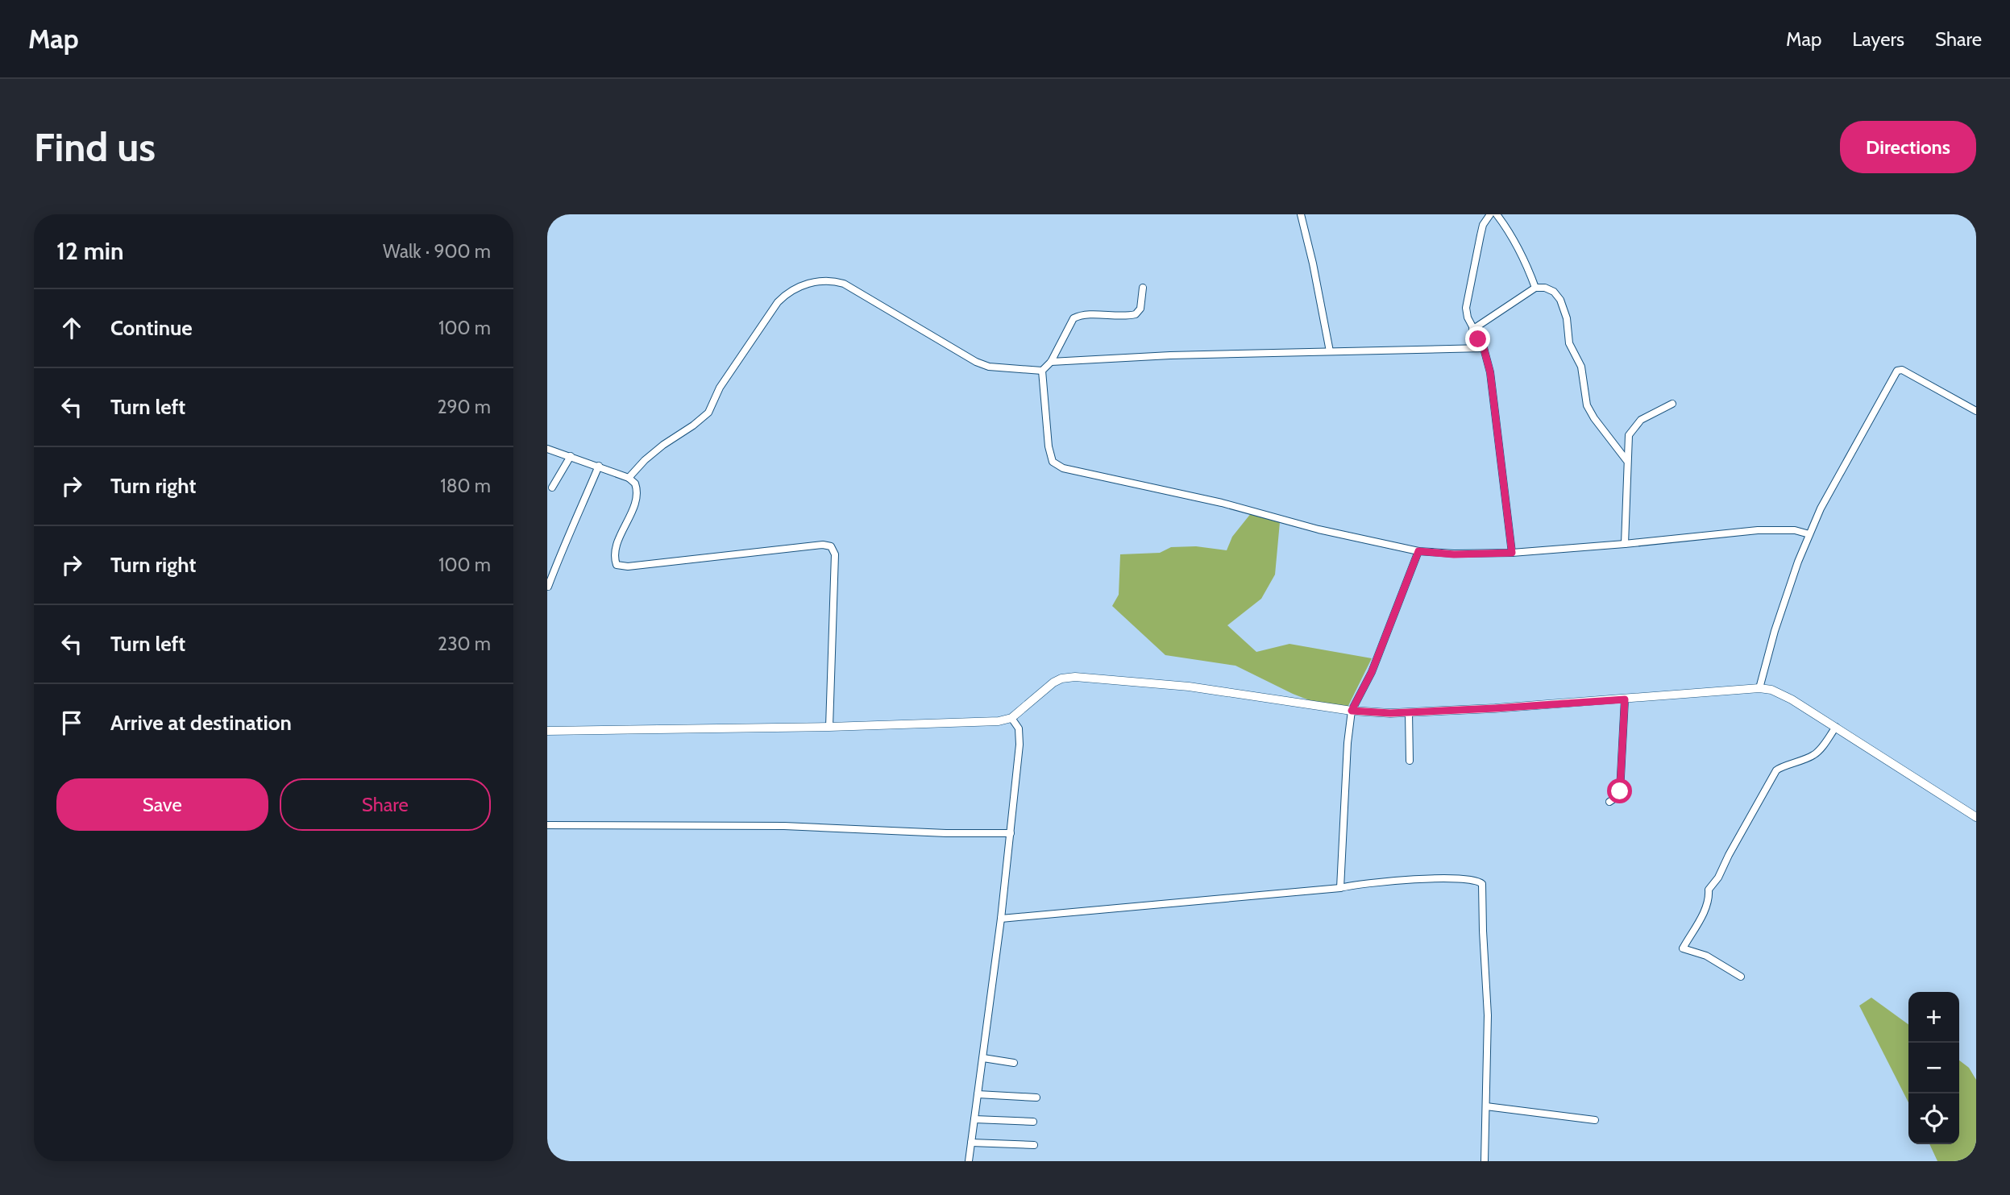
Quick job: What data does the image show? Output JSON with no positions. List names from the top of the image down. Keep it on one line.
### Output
{"page":{"header":"Map","nav":["Map","Layers","Share"],"buttons":["Directions",["Save","Share"]],"title":"Find us","heading":["12 min","Walk · 900 m"],"list":[["Continue","100 m"],["Turn left","290 m"],["Turn right","180 m"],["Turn right","100 m"],["Turn left","230 m"],"Arrive at destination"],"map_buttons":["+","−"]}}
